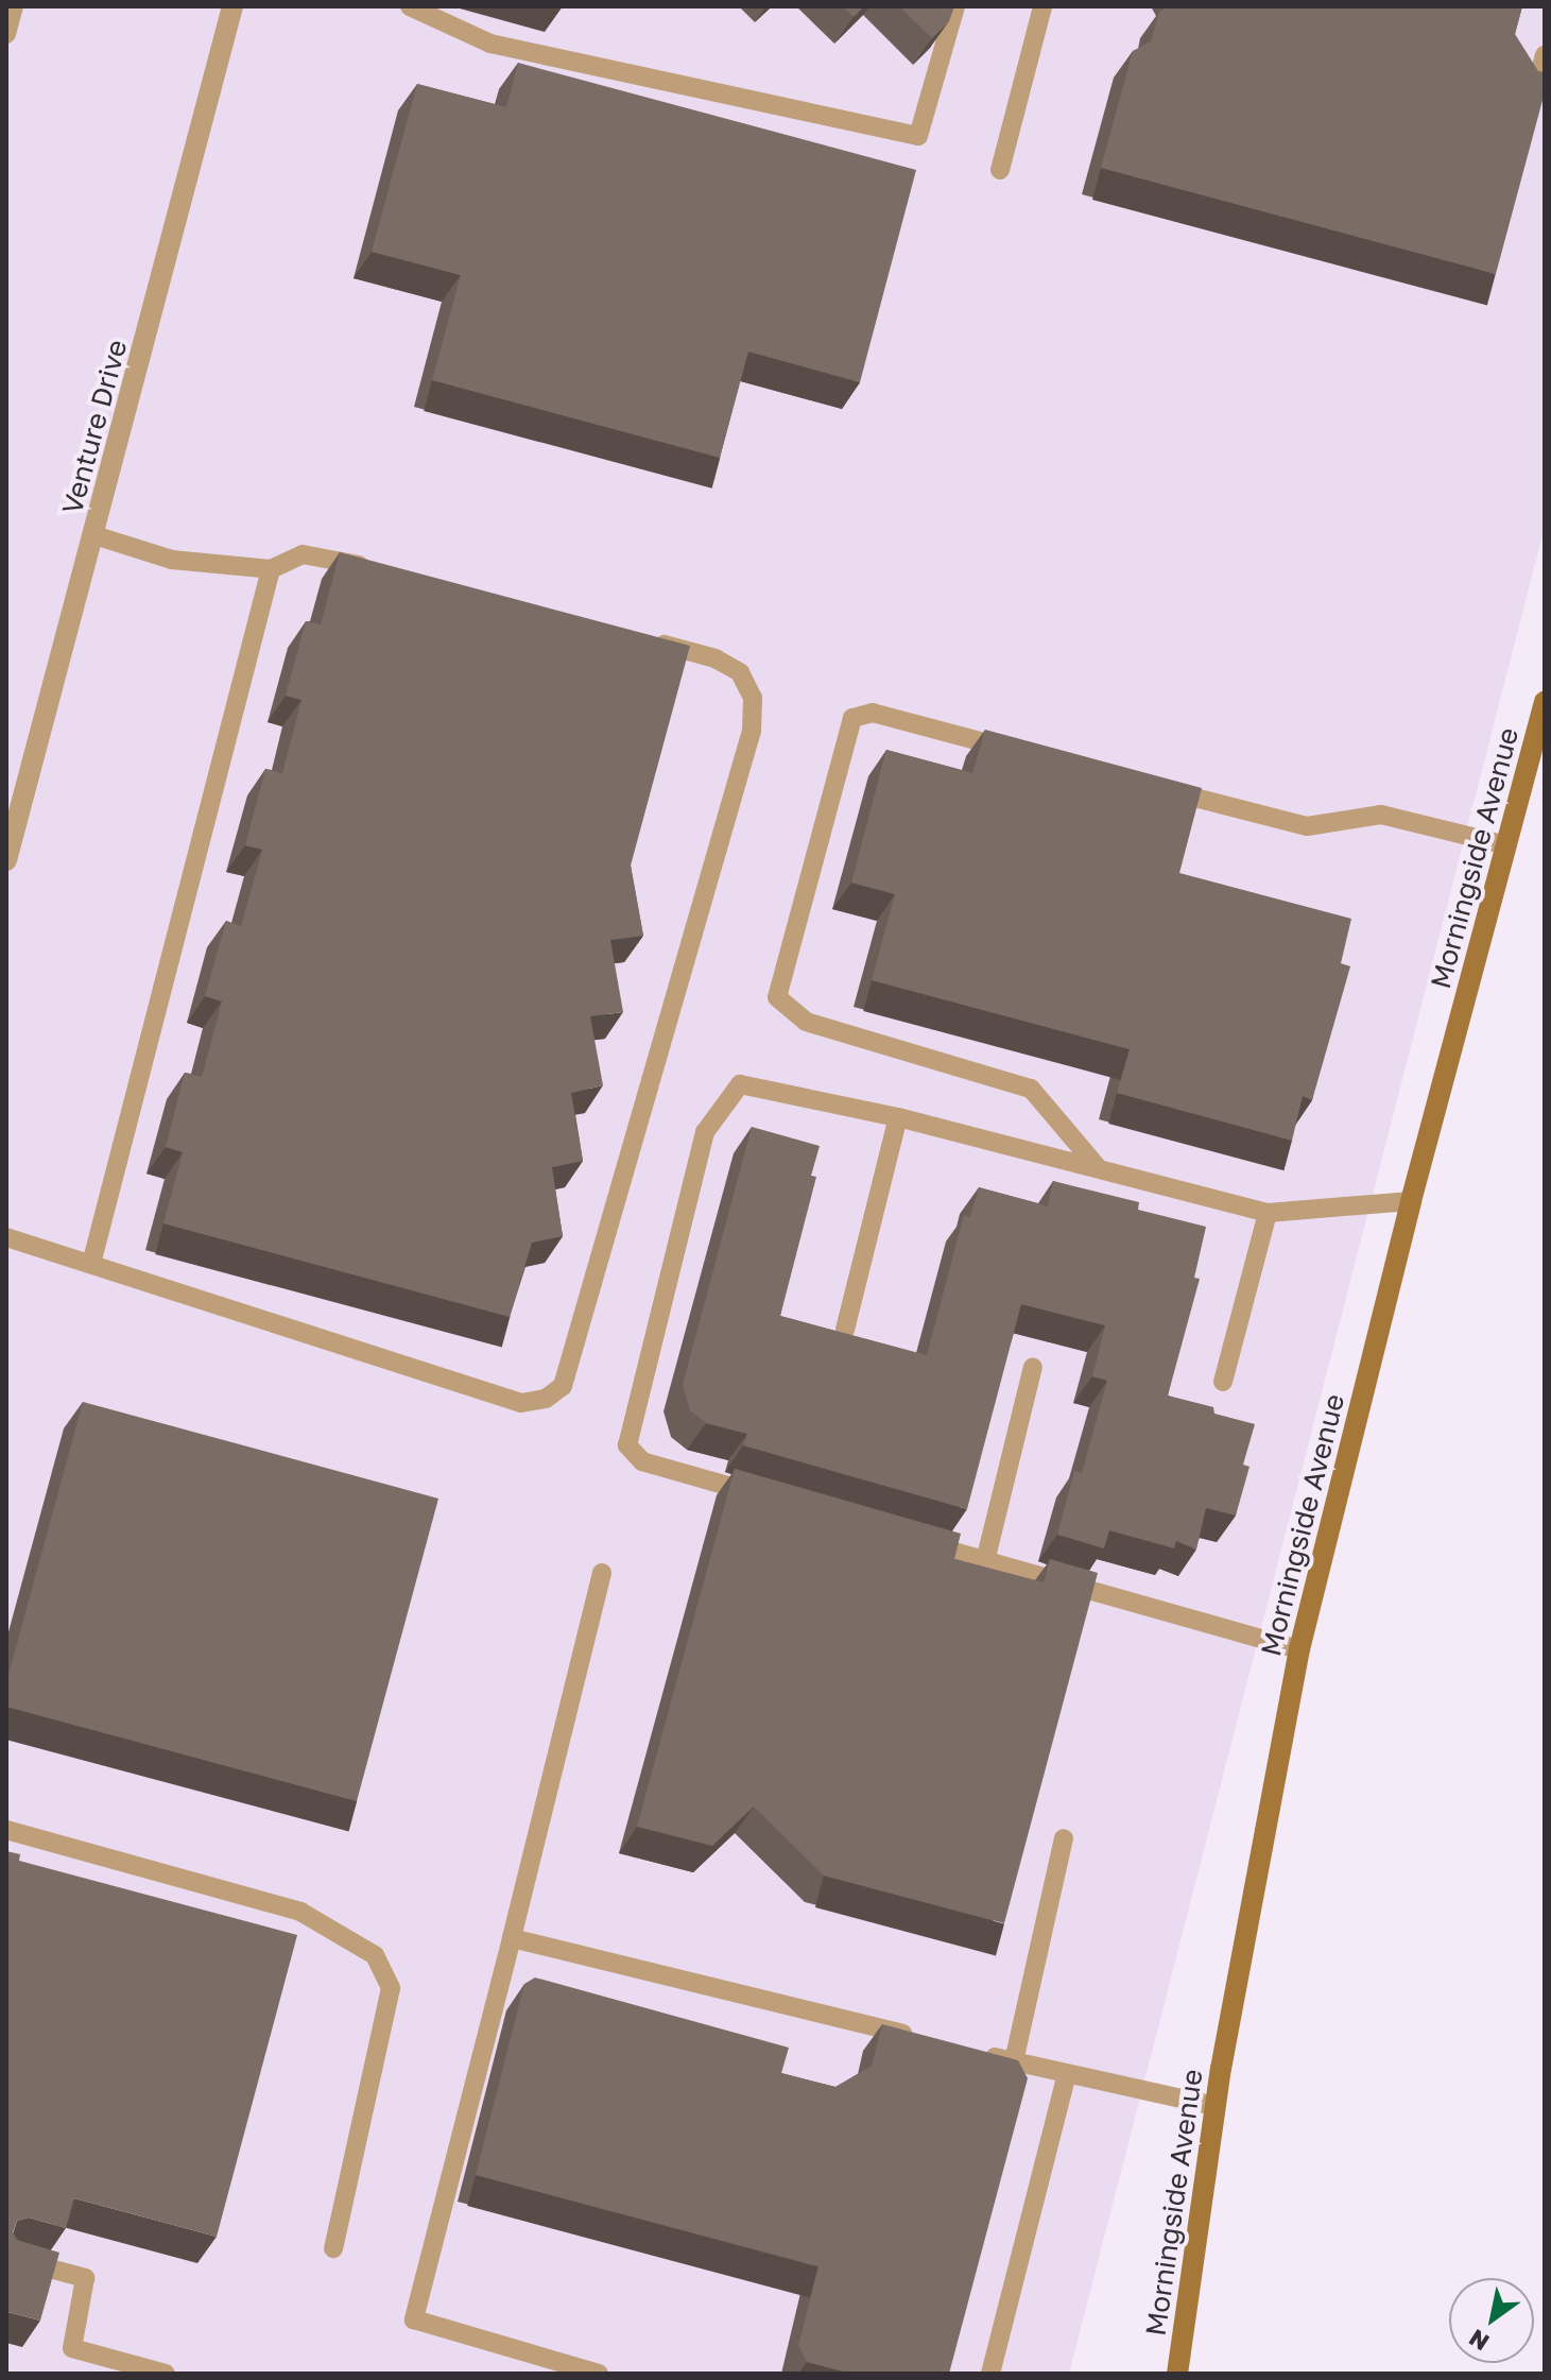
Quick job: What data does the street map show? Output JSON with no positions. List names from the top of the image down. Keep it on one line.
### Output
{"streets":{"main road":["Morningside Avenue"],"street":["Venture Drive"]},"north":"bottom left"}
